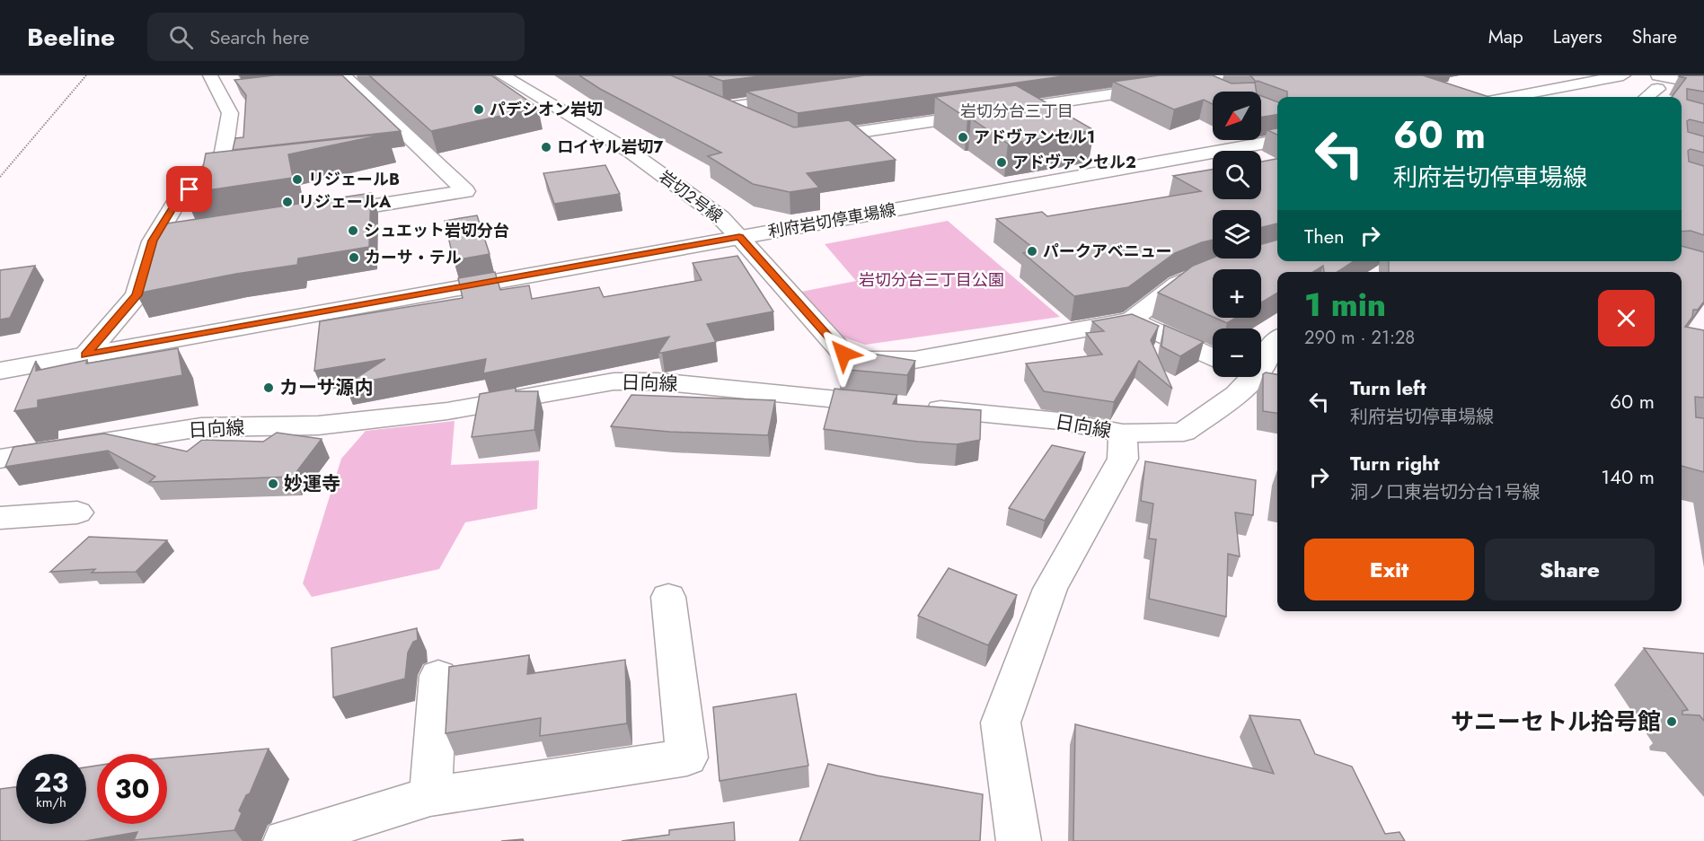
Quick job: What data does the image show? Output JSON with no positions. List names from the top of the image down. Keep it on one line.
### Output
{"streets":{"street":["岩切２号線","利府岩切停車場線","日向線"]},"crossings":[["岩切２号線","利府岩切停車場線"]],"districts":["岩切分台三丁目"],"parks":["岩切分台三丁目公園"],"places":["パデシオン岩切","アドヴァンセル1","ロイヤル岩切7","アドヴァンセル2","リジェールB","リジェールA","シュエット岩切分台","パークアベニュー","カーサ・テル","カーサ源内","妙運寺","サニーセトル拾号館"],"north":"bottom left","page":{"header":"Beeline","search":"Search here","nav":["Map","Layers","Share"],"map_buttons":["+","−"],"turn":["60 m","利府岩切停車場線"],"then":"Then","heading":["1 min","290 m · 21:28"],"list":[{"name":"Turn left","note":"利府岩切停車場線","value":"60 m"},{"name":"Turn right","note":"洞ノ口東岩切分台１号線","value":"140 m"}],"buttons":["Exit","Share"],"speed":"23 km/h","limit":"30"}}
